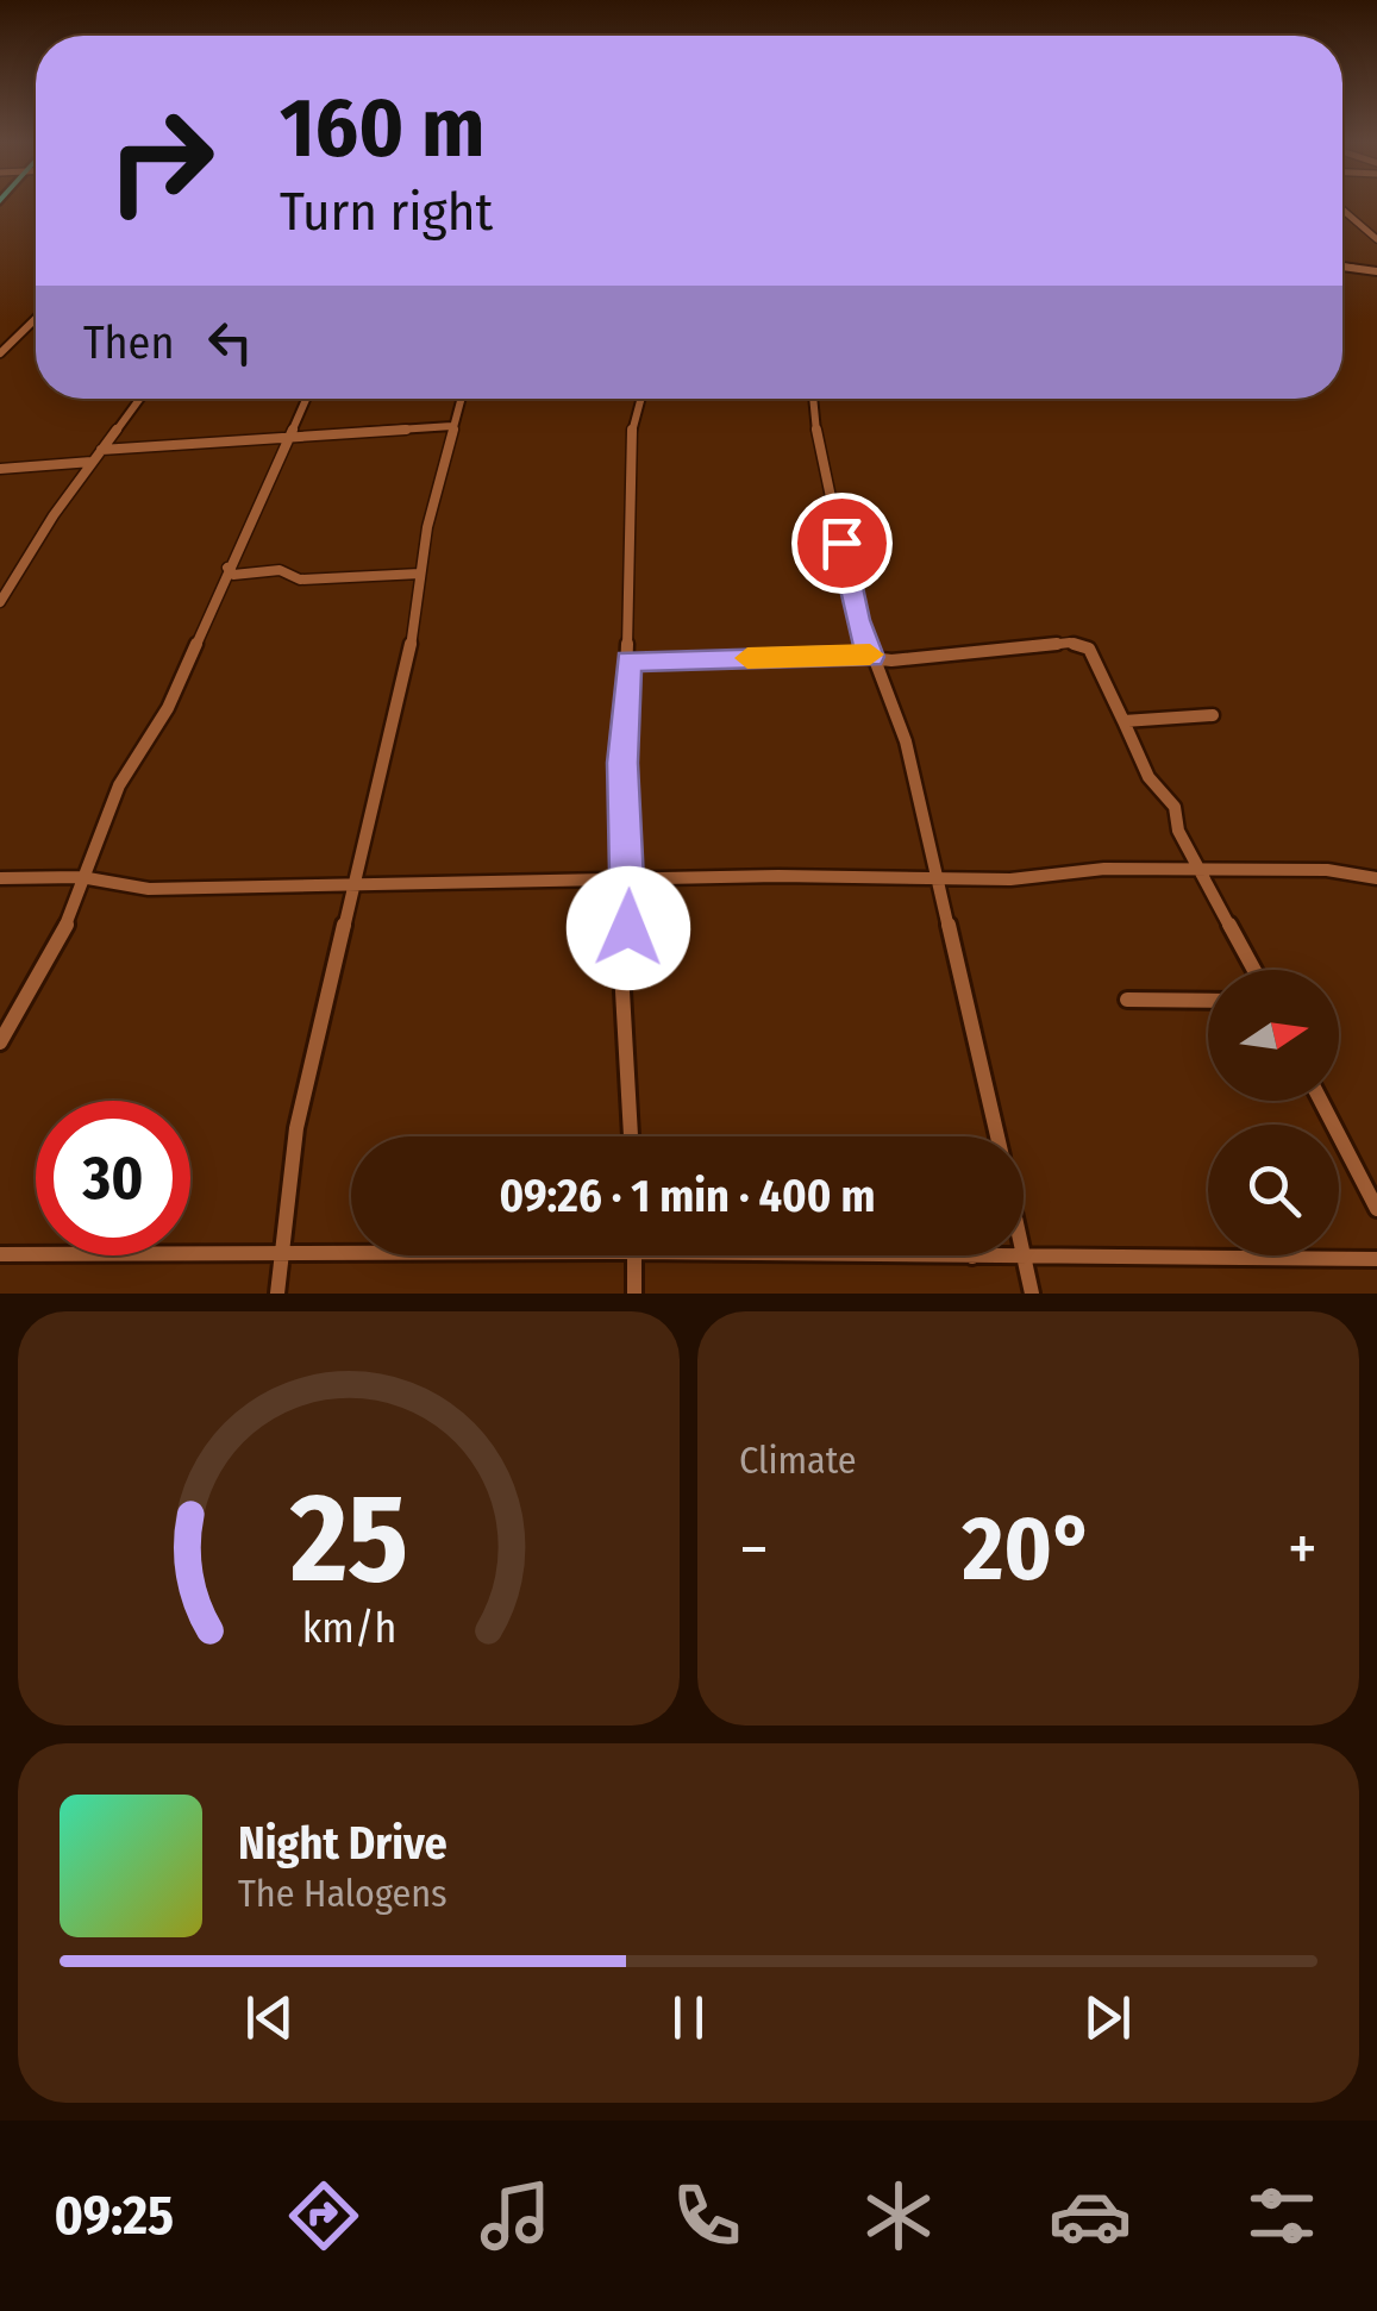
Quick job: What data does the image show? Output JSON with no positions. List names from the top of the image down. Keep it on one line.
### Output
{"north":"right","page":{"turn":["160 m","Turn right"],"then":"Then","limit":"30","trip":"09:26 · 1 min · 400 m","tile":"Climate","heat":["−","20°","+"],"song":["Night Drive","The Halogens"],"tabs":"09:25","gauge":["25","km/h"]}}
